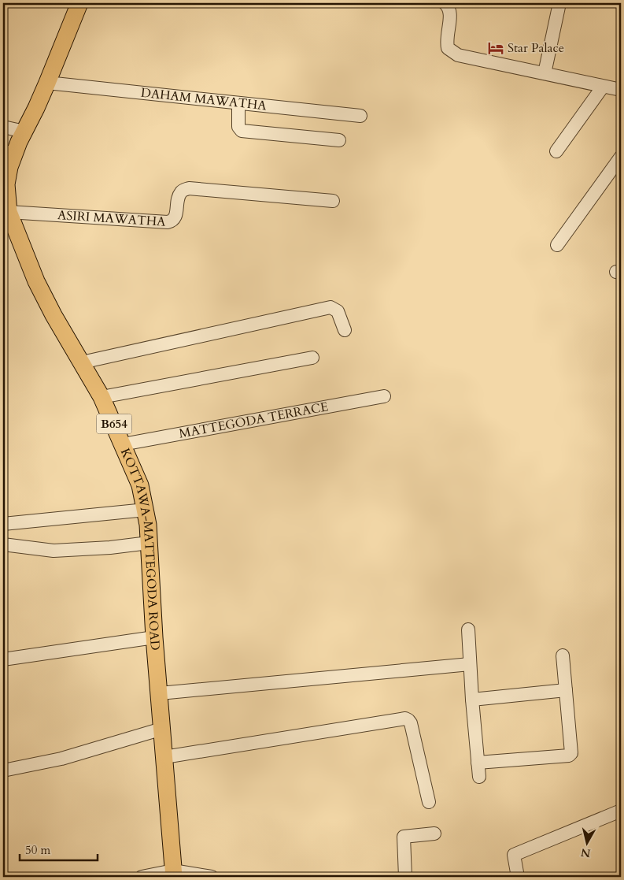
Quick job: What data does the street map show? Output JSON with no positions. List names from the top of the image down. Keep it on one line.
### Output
{"streets":{"main road":["B654","KOTTAWA-MATTEGODA ROAD"],"street":["DAHAM MAWATHA","ASIRI MAWATHA","MATTEGODA TERRACE"]},"crossings":[["DAHAM MAWATHA","KOTTAWA-MATTEGODA ROAD"],["ASIRI MAWATHA","KOTTAWA-MATTEGODA ROAD"],["MATTEGODA TERRACE","KOTTAWA-MATTEGODA ROAD"]],"places":{"hotel":["Star Palace"]},"scale_bar":"50 m","north":"bottom"}
